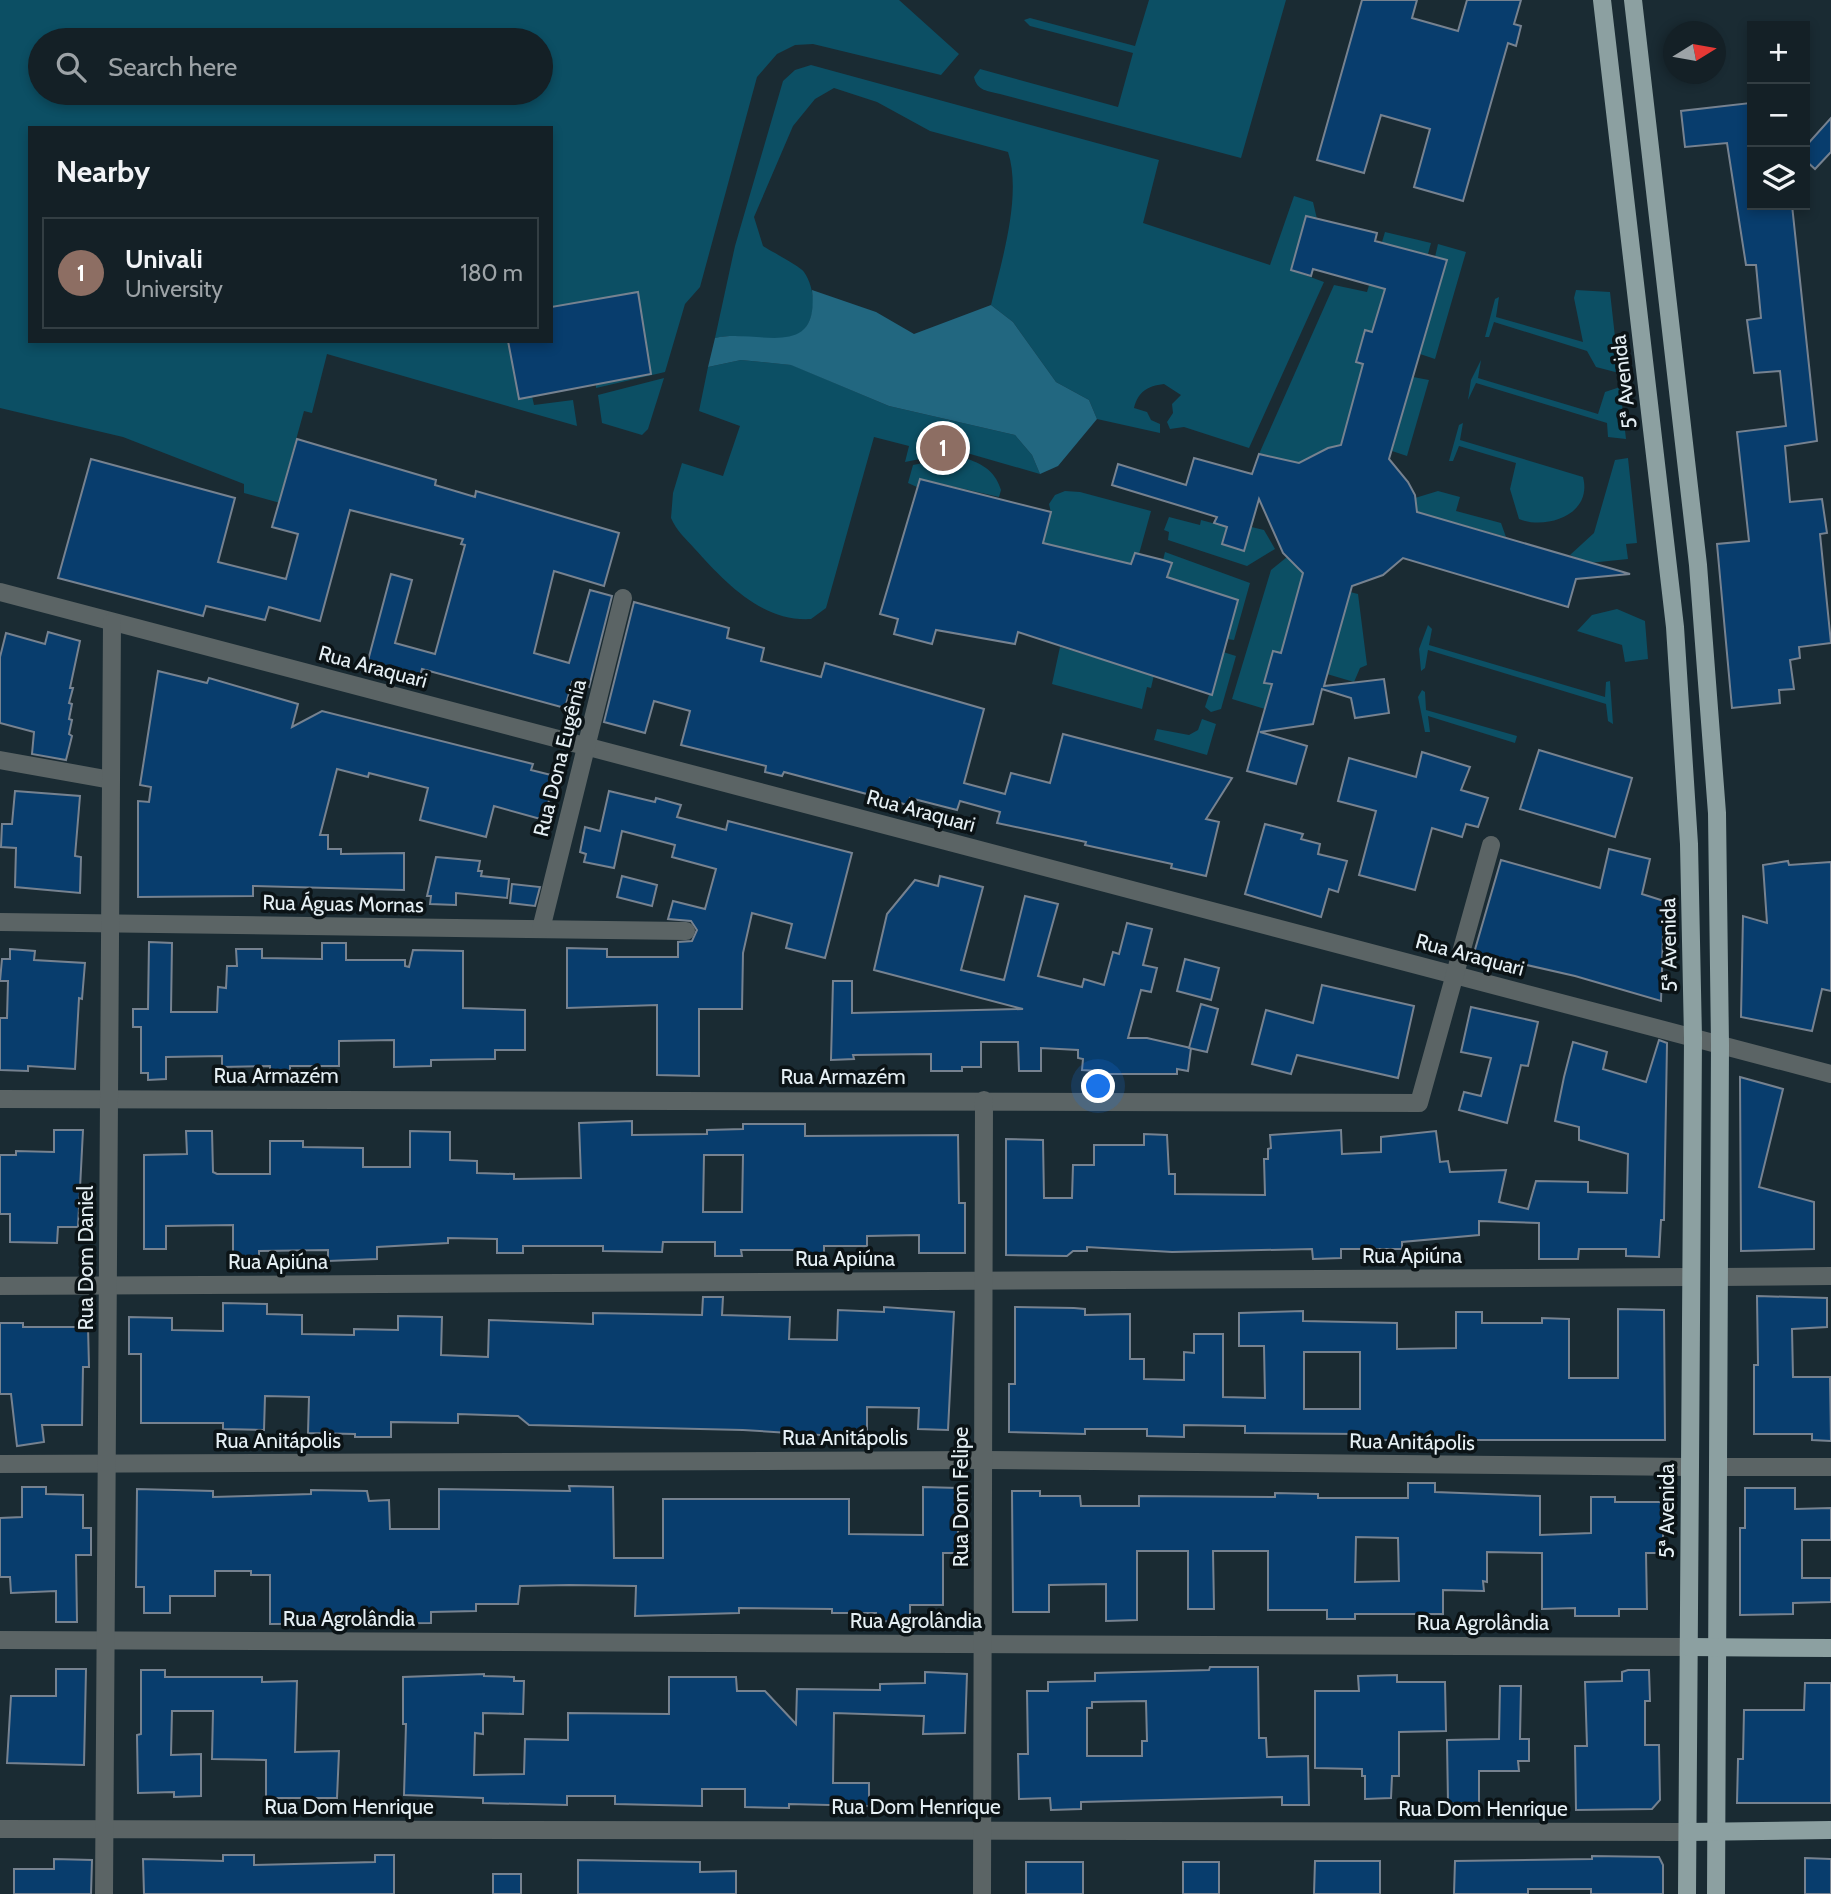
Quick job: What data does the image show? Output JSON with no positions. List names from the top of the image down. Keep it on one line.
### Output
{"streets":{"main road":["5ª Avenida","Rua Agrolândia","Rua Dom Henrique"],"street":["Rua Araquari","Rua Dona Eugênia","Rua Águas Mornas","Rua Armazém","Rua Apiúna","Rua Dom Daniel","Rua Anitápolis","Rua Dom Felipe"]},"crossings":[["5ª Avenida","Rua Araquari"],["5ª Avenida","Rua Apiúna"],["5ª Avenida","Rua Anitápolis"],["5ª Avenida","Rua Agrolândia"],["5ª Avenida","Rua Dom Henrique"],["Rua Araquari","Rua Dona Eugênia"],["Rua Araquari","Rua Armazém"],["Rua Araquari","Rua Dom Daniel"],["Rua Dona Eugênia","Rua Águas Mornas"],["Rua Águas Mornas","Rua Dom Daniel"],["Rua Armazém","Rua Dom Daniel"],["Rua Armazém","Rua Dom Felipe"],["Rua Apiúna","Rua Dom Daniel"],["Rua Apiúna","Rua Dom Felipe"],["Rua Dom Daniel","Rua Anitápolis"],["Rua Dom Daniel","Rua Agrolândia"],["Rua Dom Daniel","Rua Dom Henrique"],["Rua Anitápolis","Rua Dom Felipe"],["Rua Dom Felipe","Rua Agrolândia"],["Rua Dom Felipe","Rua Dom Henrique"]],"north":"right","page":{"map_buttons":["+","−"],"search":"Search here","heading":"Nearby","list":[{"mark":"1","name":"Univali","note":"University","value":"180 m"}],"pins":"1"}}
